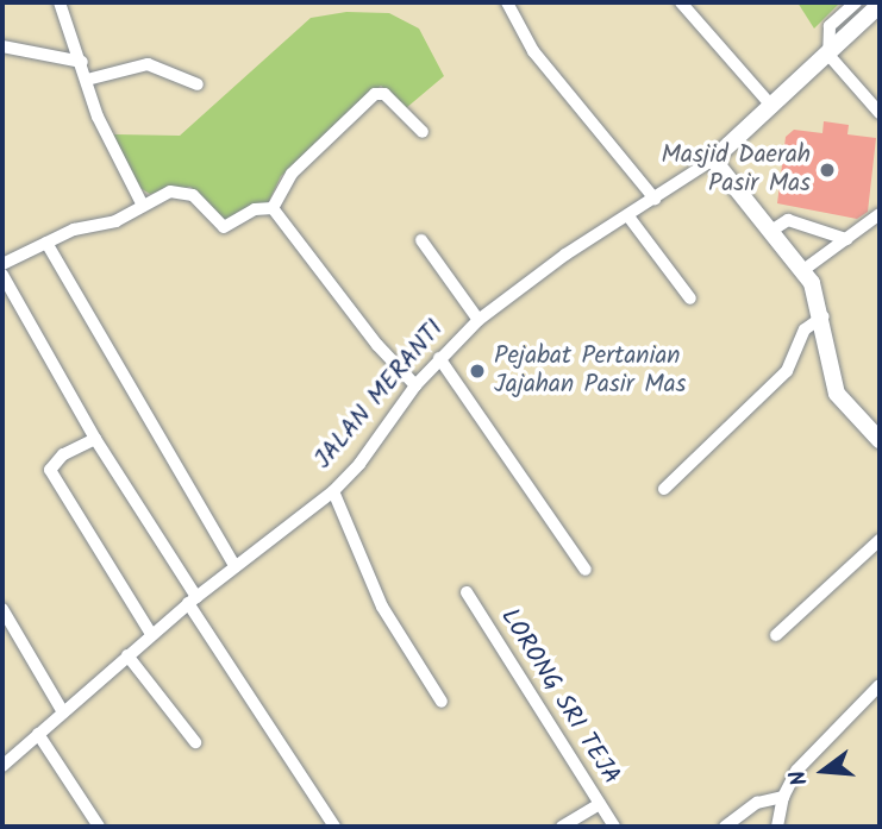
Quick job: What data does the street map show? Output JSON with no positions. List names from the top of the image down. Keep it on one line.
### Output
{"streets":{"main road":["JALAN MERANTI"],"street":["LORONG SRI TEJA"]},"places":["Masjid Daerah Pasir Mas","Pejabat Pertanian Jajahan Pasir Mas"],"north":"left"}
